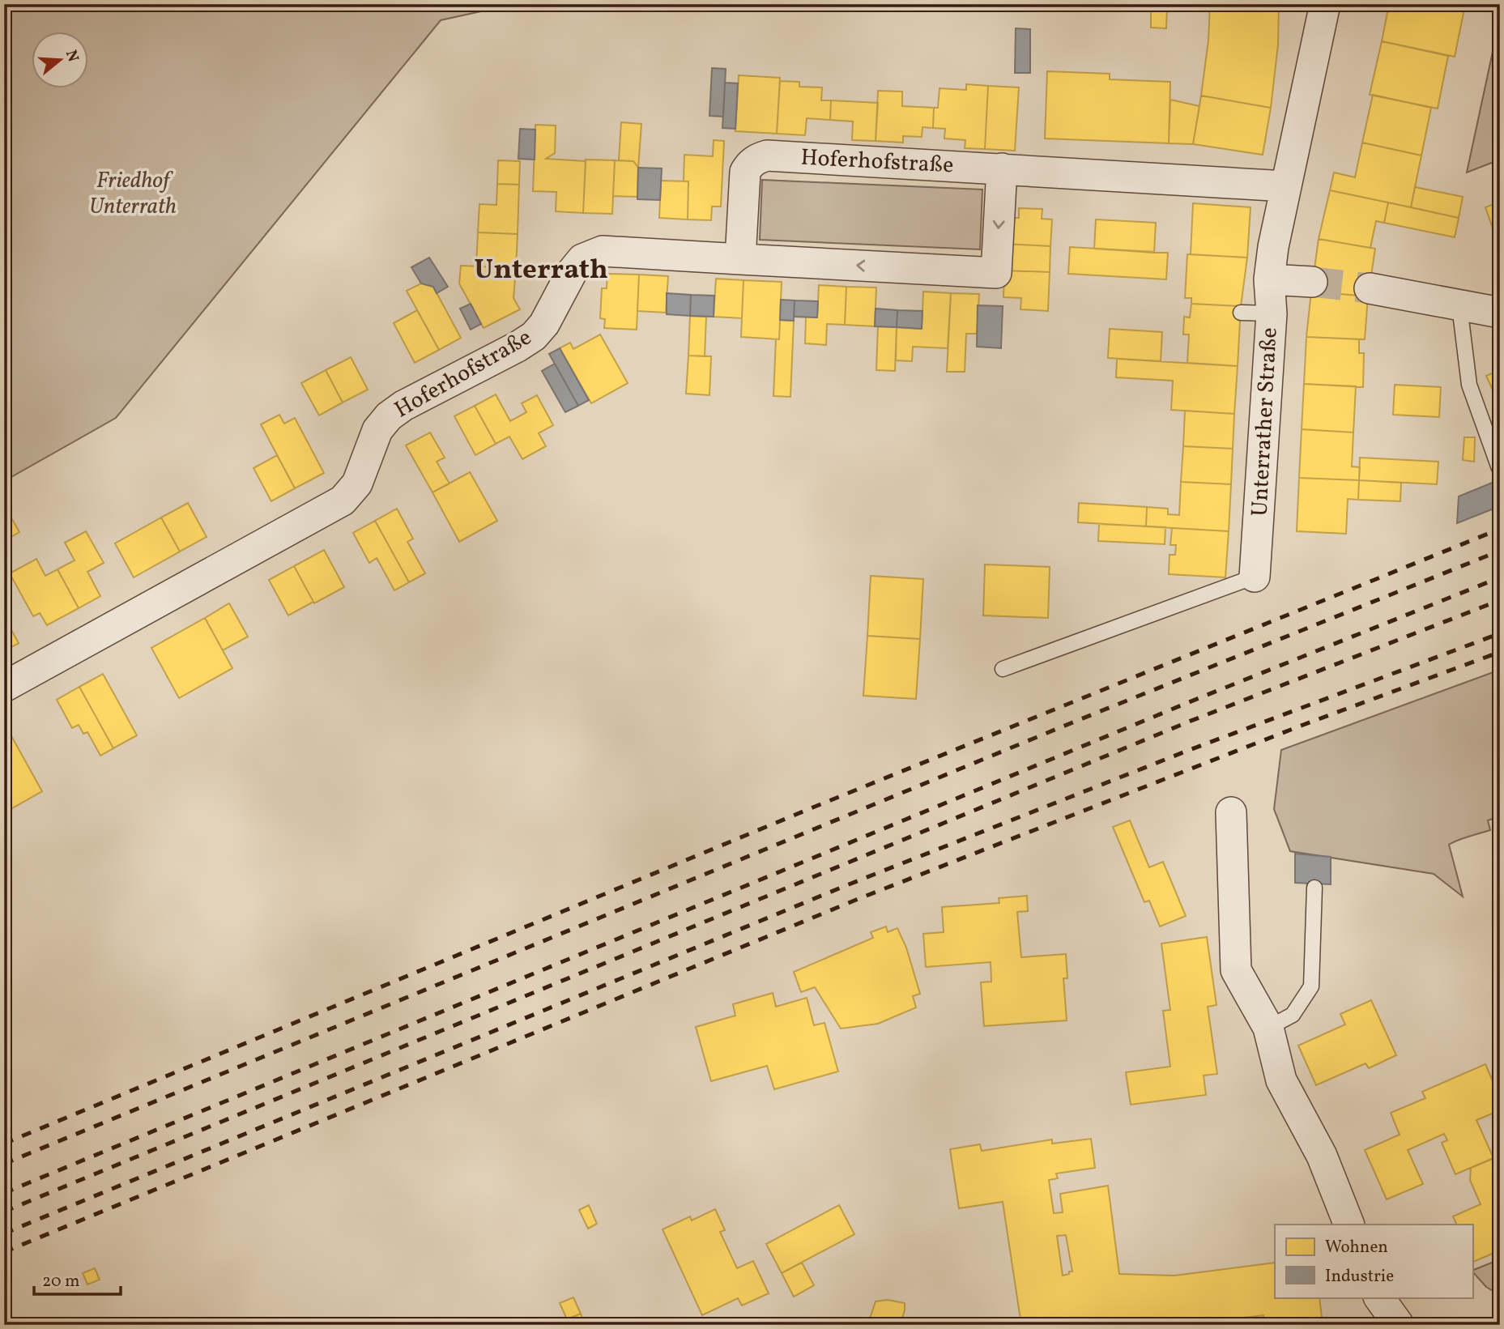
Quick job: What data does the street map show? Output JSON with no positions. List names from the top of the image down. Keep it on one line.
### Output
{"streets":{"street":["Hoferhofstraße","Unterrather Straße"]},"crossings":[["Hoferhofstraße","Unterrather Straße"]],"districts":["Unterrath"],"parks":["Friedhof Unterrath"],"legend":["Wohnen","Industrie"],"scale_bar":"20 m","north":"right"}
